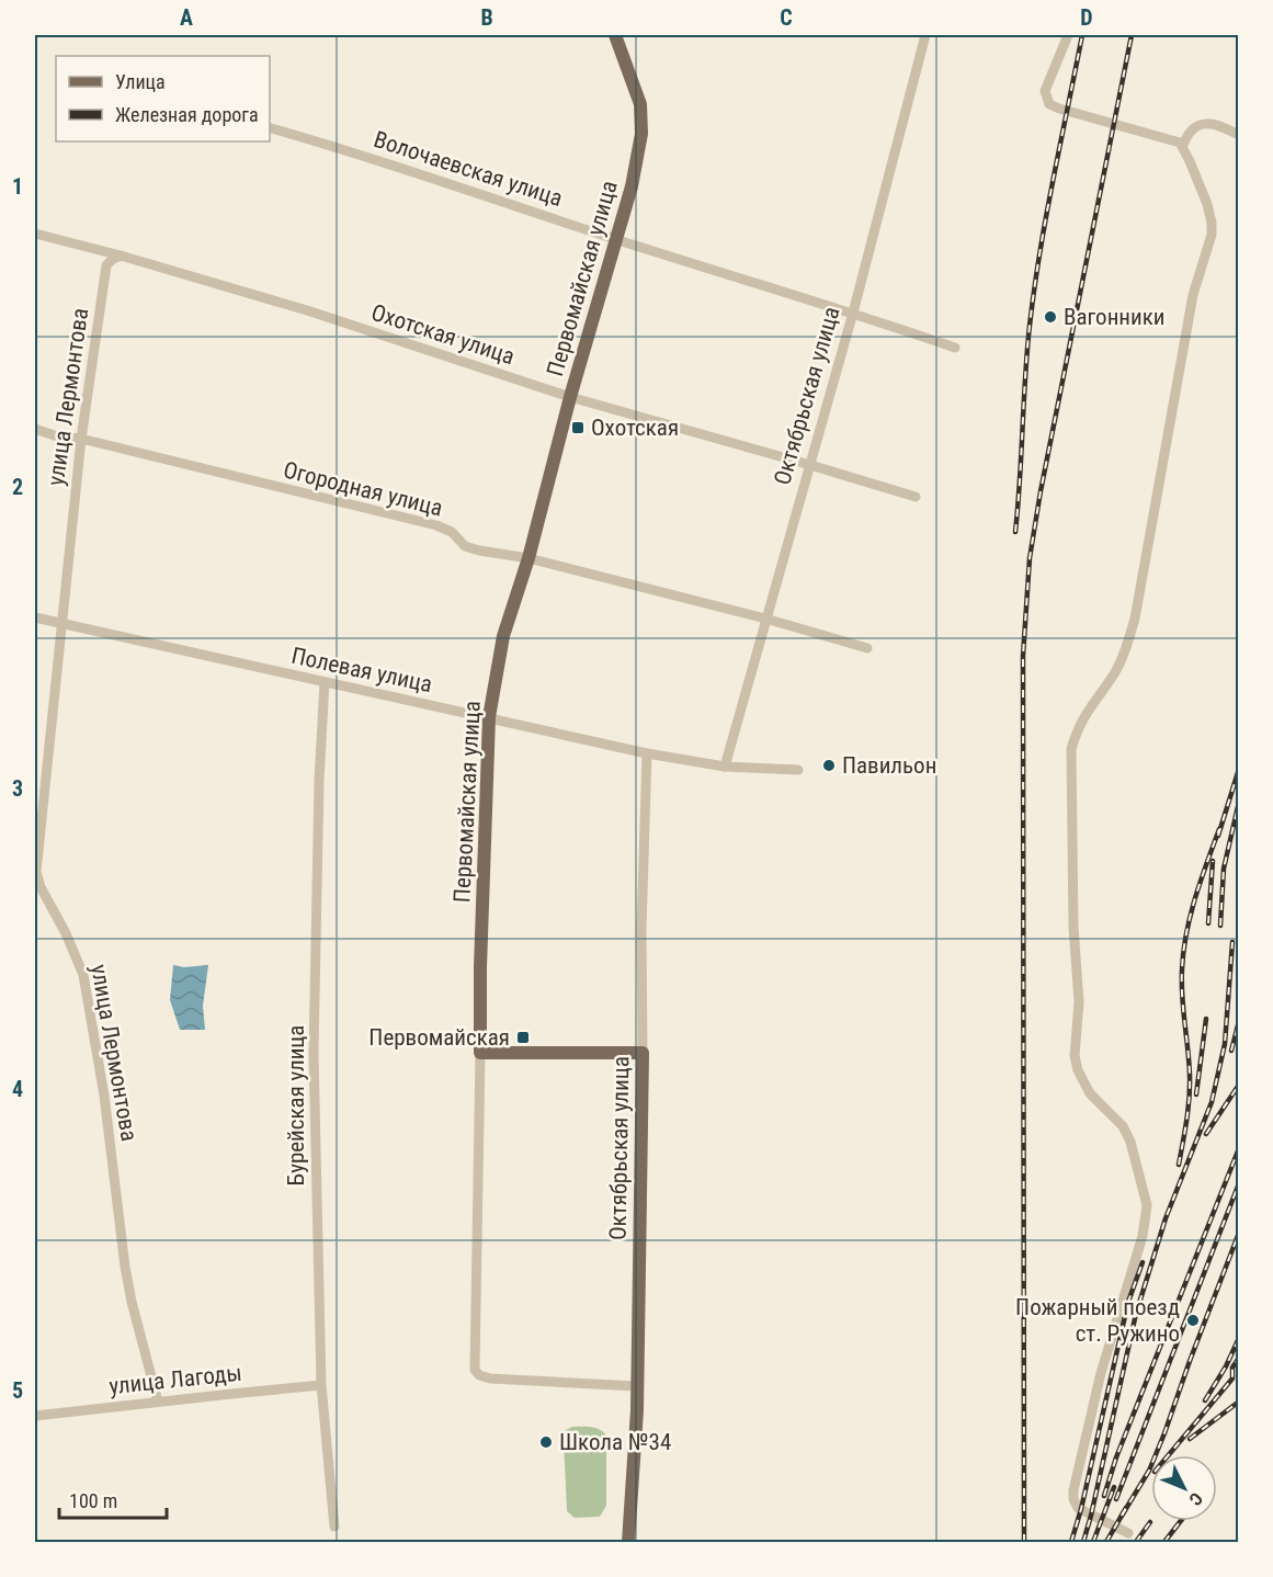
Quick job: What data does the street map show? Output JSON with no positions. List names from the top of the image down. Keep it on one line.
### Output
{"streets":{"main road":["Первомайская улица","Октябрьская улица"],"street":["Волочаевская улица","Охотская улица","улица Лермонтова","Огородная улица","Полевая улица","Бурейская улица","улица Лагоды"]},"crossings":[["Волочаевская улица","Первомайская улица"],["Волочаевская улица","Октябрьская улица"],["Первомайская улица","Охотская улица"],["Первомайская улица","Октябрьская улица"],["Первомайская улица","Огородная улица"],["Первомайская улица","Полевая улица"],["Охотская улица","Октябрьская улица"],["Охотская улица","улица Лермонтова"],["Октябрьская улица","Огородная улица"],["Октябрьская улица","Полевая улица"],["улица Лермонтова","Огородная улица"],["улица Лермонтова","Полевая улица"],["улица Лермонтова","улица Лагоды"],["Полевая улица","Бурейская улица"],["Бурейская улица","улица Лагоды"]],"places":{"other":["Вагонники","Павильон","Пожарный поезд ст. Ружино","Школа №34"],"transit":["Охотская","Первомайская"]},"legend":["Улица","Железная дорога"],"scale_bar":"100 m","north":"bottom right","grid":{"columns":["A","B","C","D"],"rows":["1","2","3","4","5"]}}
